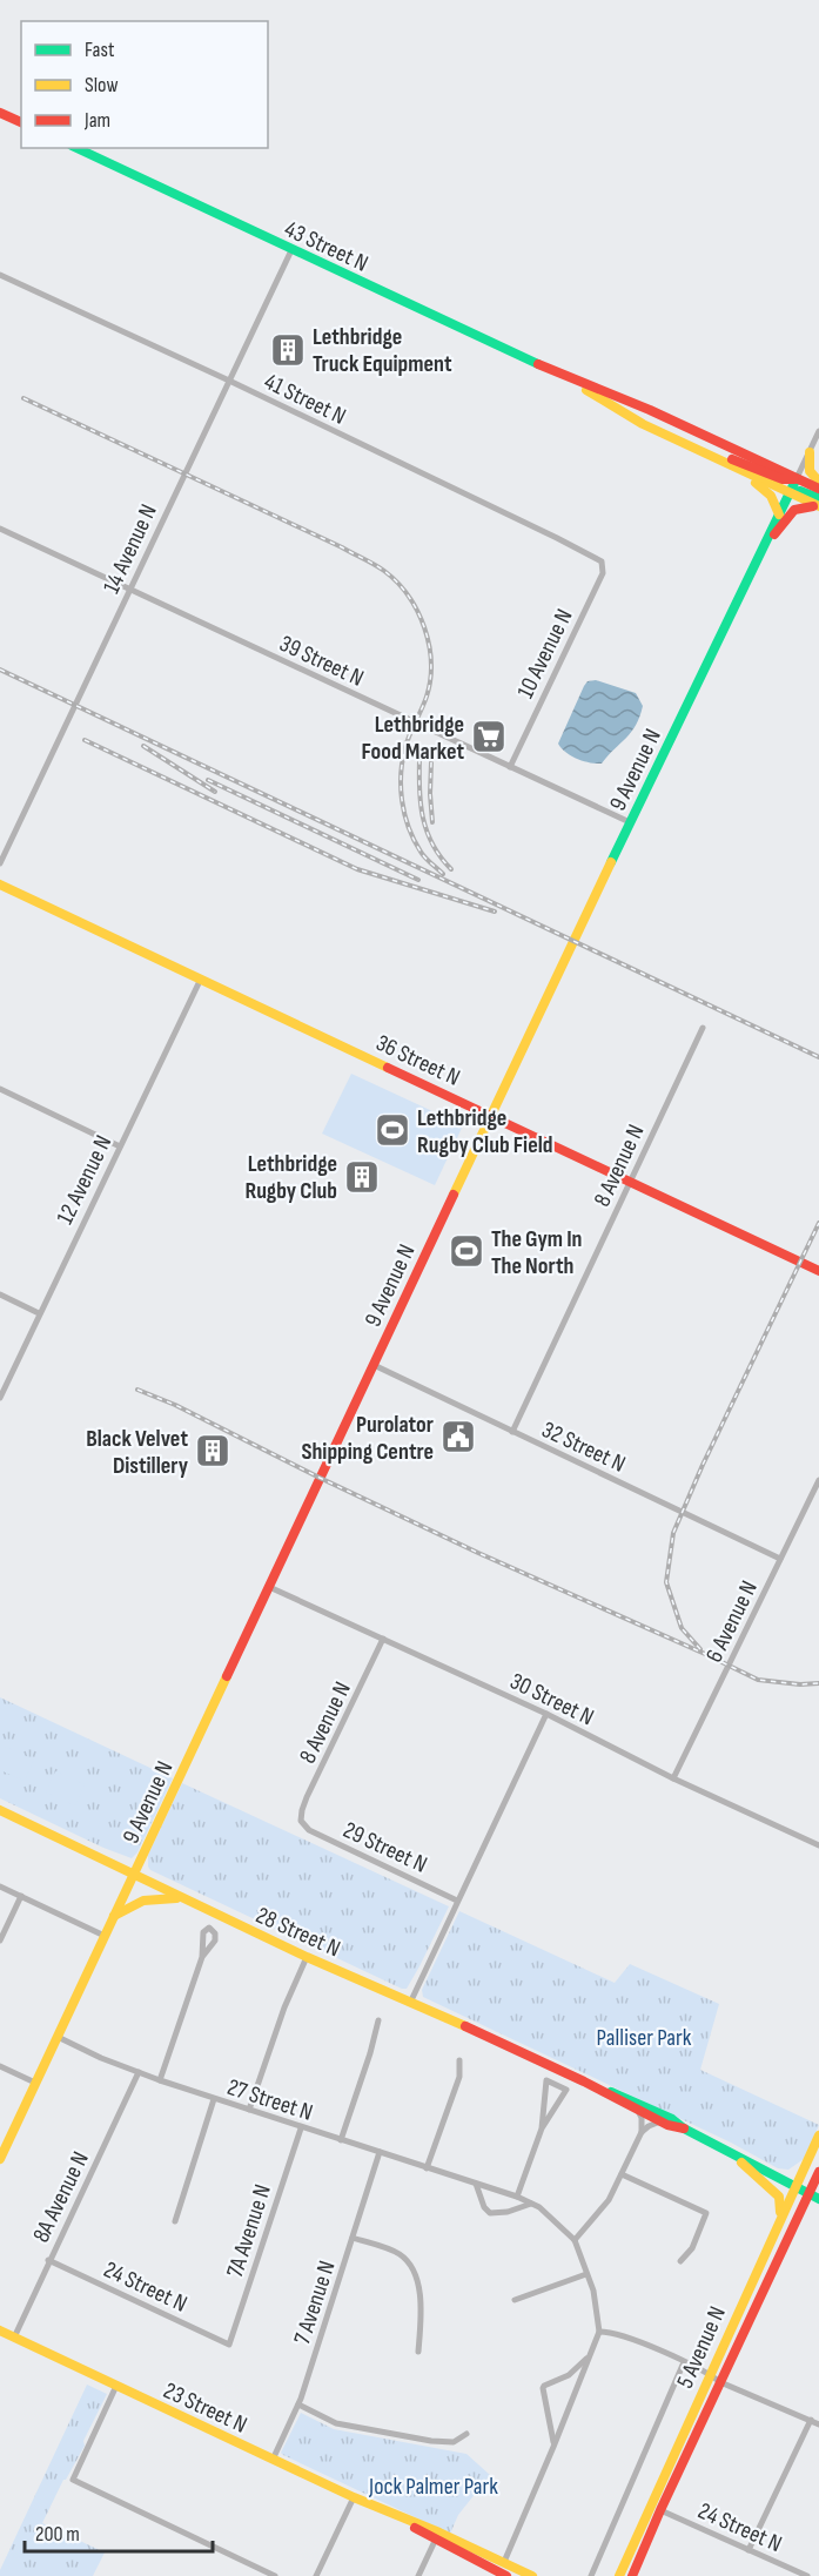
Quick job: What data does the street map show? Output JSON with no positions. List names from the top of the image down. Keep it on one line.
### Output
{"streets":{"main road":["43 Street N","9 Avenue N","36 Street N","28 Street N","5 Avenue N","23 Street N"],"street":["41 Street N","14 Avenue N","10 Avenue N","39 Street N","8 Avenue N","12 Avenue N","32 Street N","6 Avenue N","30 Street N","29 Street N","27 Street N","8A Avenue N","7A Avenue N","24 Street N","7 Avenue N"]},"crossings":[["43 Street N","14 Avenue N"],["43 Street N","9 Avenue N"],["41 Street N","14 Avenue N"],["41 Street N","10 Avenue N"],["14 Avenue N","39 Street N"],["10 Avenue N","39 Street N"],["39 Street N","9 Avenue N"],["9 Avenue N","36 Street N"],["9 Avenue N","32 Street N"],["9 Avenue N","30 Street N"],["9 Avenue N","28 Street N"],["9 Avenue N","27 Street N"],["36 Street N","8 Avenue N"],["36 Street N","12 Avenue N"],["8 Avenue N","32 Street N"],["8 Avenue N","30 Street N"],["8 Avenue N","29 Street N"],["32 Street N","6 Avenue N"],["6 Avenue N","30 Street N"],["28 Street N","5 Avenue N"],["27 Street N","8A Avenue N"],["27 Street N","7A Avenue N"],["27 Street N","7 Avenue N"],["8A Avenue N","24 Street N"],["8A Avenue N","23 Street N"],["7A Avenue N","24 Street N"],["24 Street N","5 Avenue N"],["7 Avenue N","23 Street N"]],"parks":["Palliser Park","Jock Palmer Park"],"places":{"building":["Lethbridge Truck Equipment","Lethbridge Rugby Club","Black Velvet Distillery"],"supermarket":["Lethbridge Food Market"],"sports":["Lethbridge Rugby Club Field","The Gym In The North"],"public building":["Purolator Shipping Centre"]},"legend":["Fast","Slow","Jam"],"scale_bar":"200 m"}
